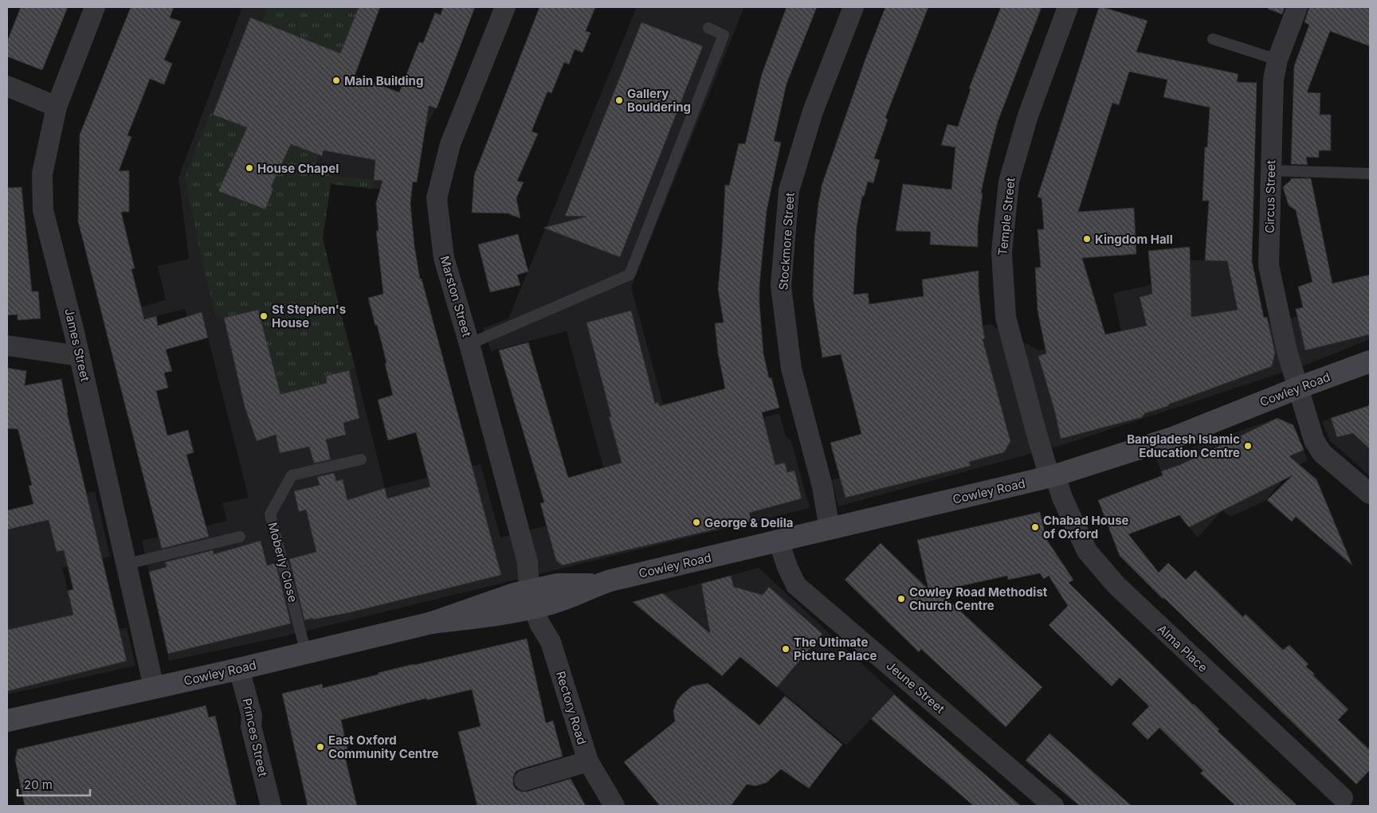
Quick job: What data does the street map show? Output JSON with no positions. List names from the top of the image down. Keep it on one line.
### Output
{"streets":{"main road":["Cowley Road"],"street":["Circus Street","Temple Street","Stockmore Street","Marston Street","James Street","Alma Place","Jeune Street","Rectory Road","Princes Street"],"lane":["Moberly Close"]},"crossings":[["Circus Street","Cowley Road"],["Temple Street","Cowley Road"],["Temple Street","Alma Place"],["Stockmore Street","Cowley Road"],["Marston Street","Cowley Road"],["Marston Street","Rectory Road"],["James Street","Cowley Road"],["Cowley Road","Moberly Close"],["Cowley Road","Alma Place"],["Cowley Road","Jeune Street"],["Cowley Road","Rectory Road"],["Cowley Road","Princes Street"]],"places":["Main Building","Gallery Bouldering","House Chapel","Kingdom Hall","St Stephen's House","Bangladesh Islamic Education Centre","George & Delila","Chabad House of Oxford","Cowley Road Methodist Church Centre","The Ultimate Picture Palace","East Oxford Community Centre"],"scale_bar":"20 m"}
